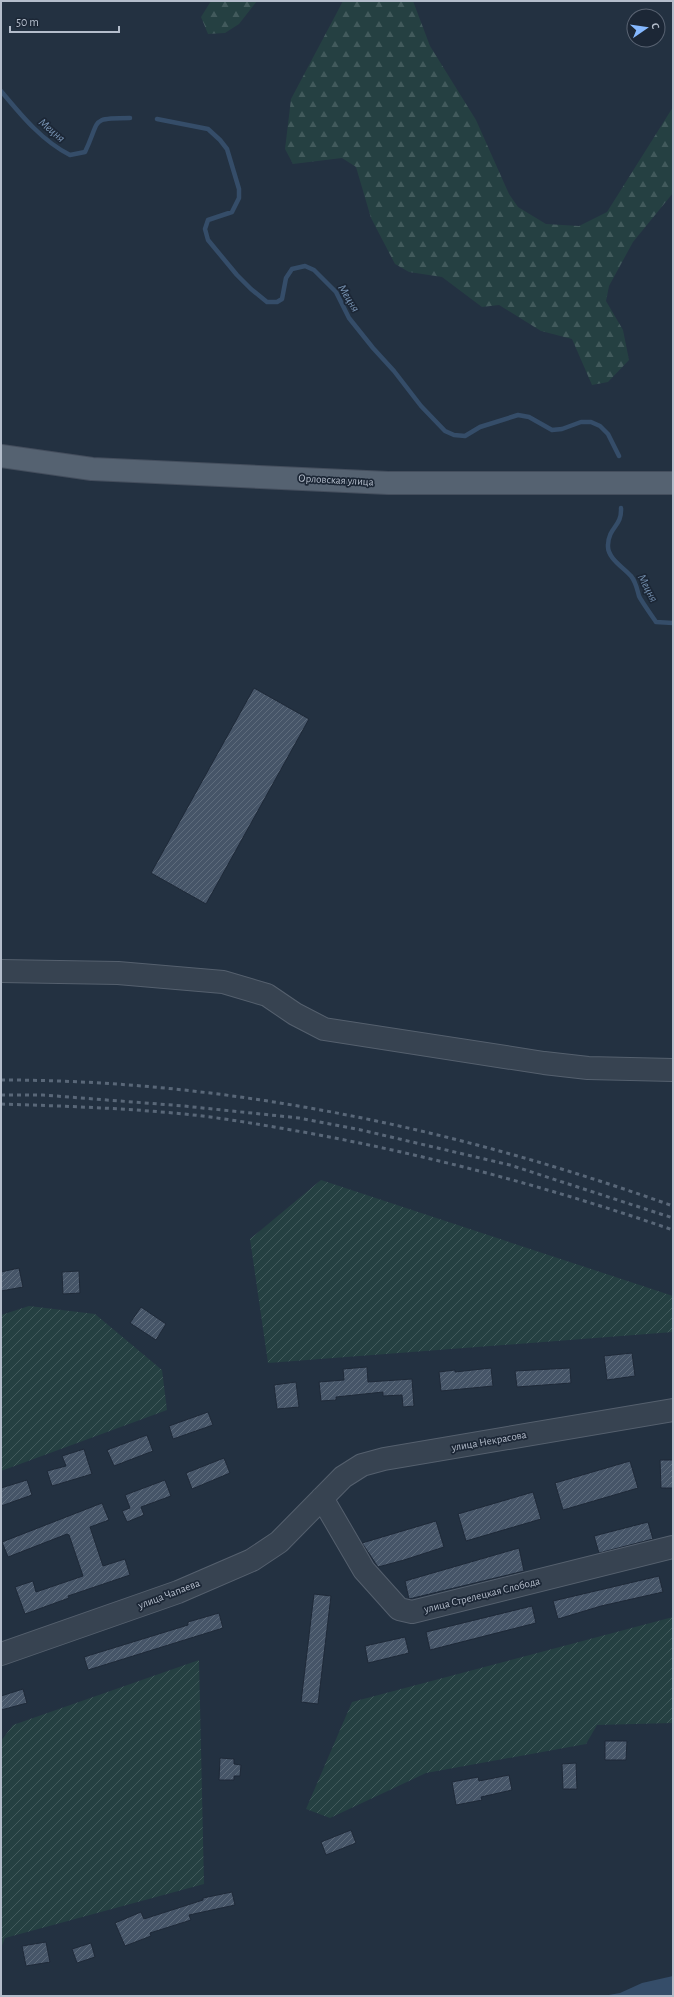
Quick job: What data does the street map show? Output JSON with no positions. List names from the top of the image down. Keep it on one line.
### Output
{"streets":{"main road":["Орловская улица"],"street":["улица Некрасова","улица Чапаева","улица Стрелецкая Слобода"]},"crossings":[["улица Некрасова","улица Чапаева"],["улица Некрасова","улица Стрелецкая Слобода"],["улица Чапаева","улица Стрелецкая Слобода"]],"water":["Мецня"],"scale_bar":"50 m","north":"right"}
